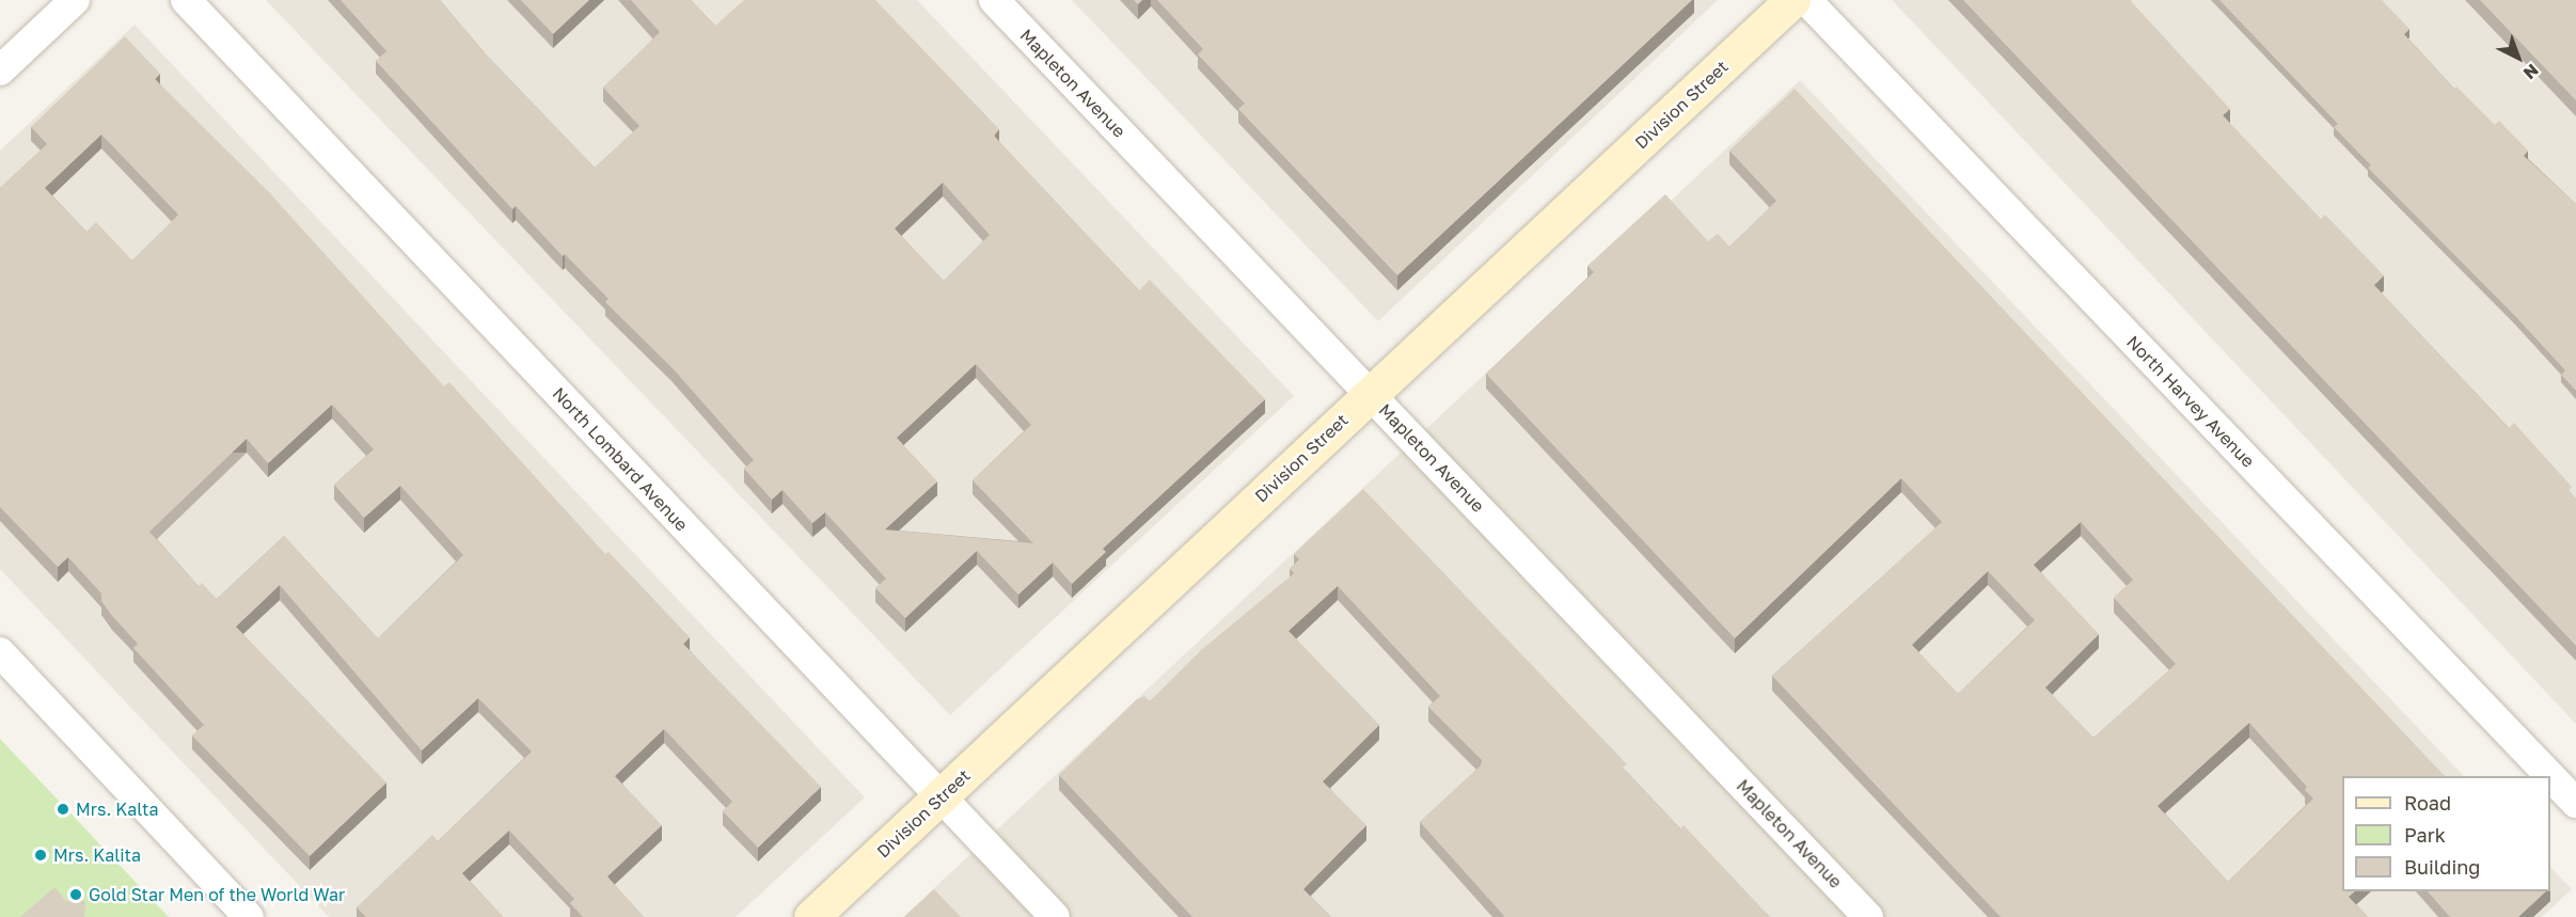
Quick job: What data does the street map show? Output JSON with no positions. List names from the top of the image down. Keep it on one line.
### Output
{"streets":{"street":["Mapleton Avenue","Division Street","North Harvey Avenue","North Lombard Avenue"]},"crossings":[["Mapleton Avenue","Division Street"],["Division Street","North Lombard Avenue"]],"places":["Mrs. Kalta","Mrs. Kalita","Gold Star Men of the World War"],"legend":["Road","Park","Building"],"north":"bottom right"}
